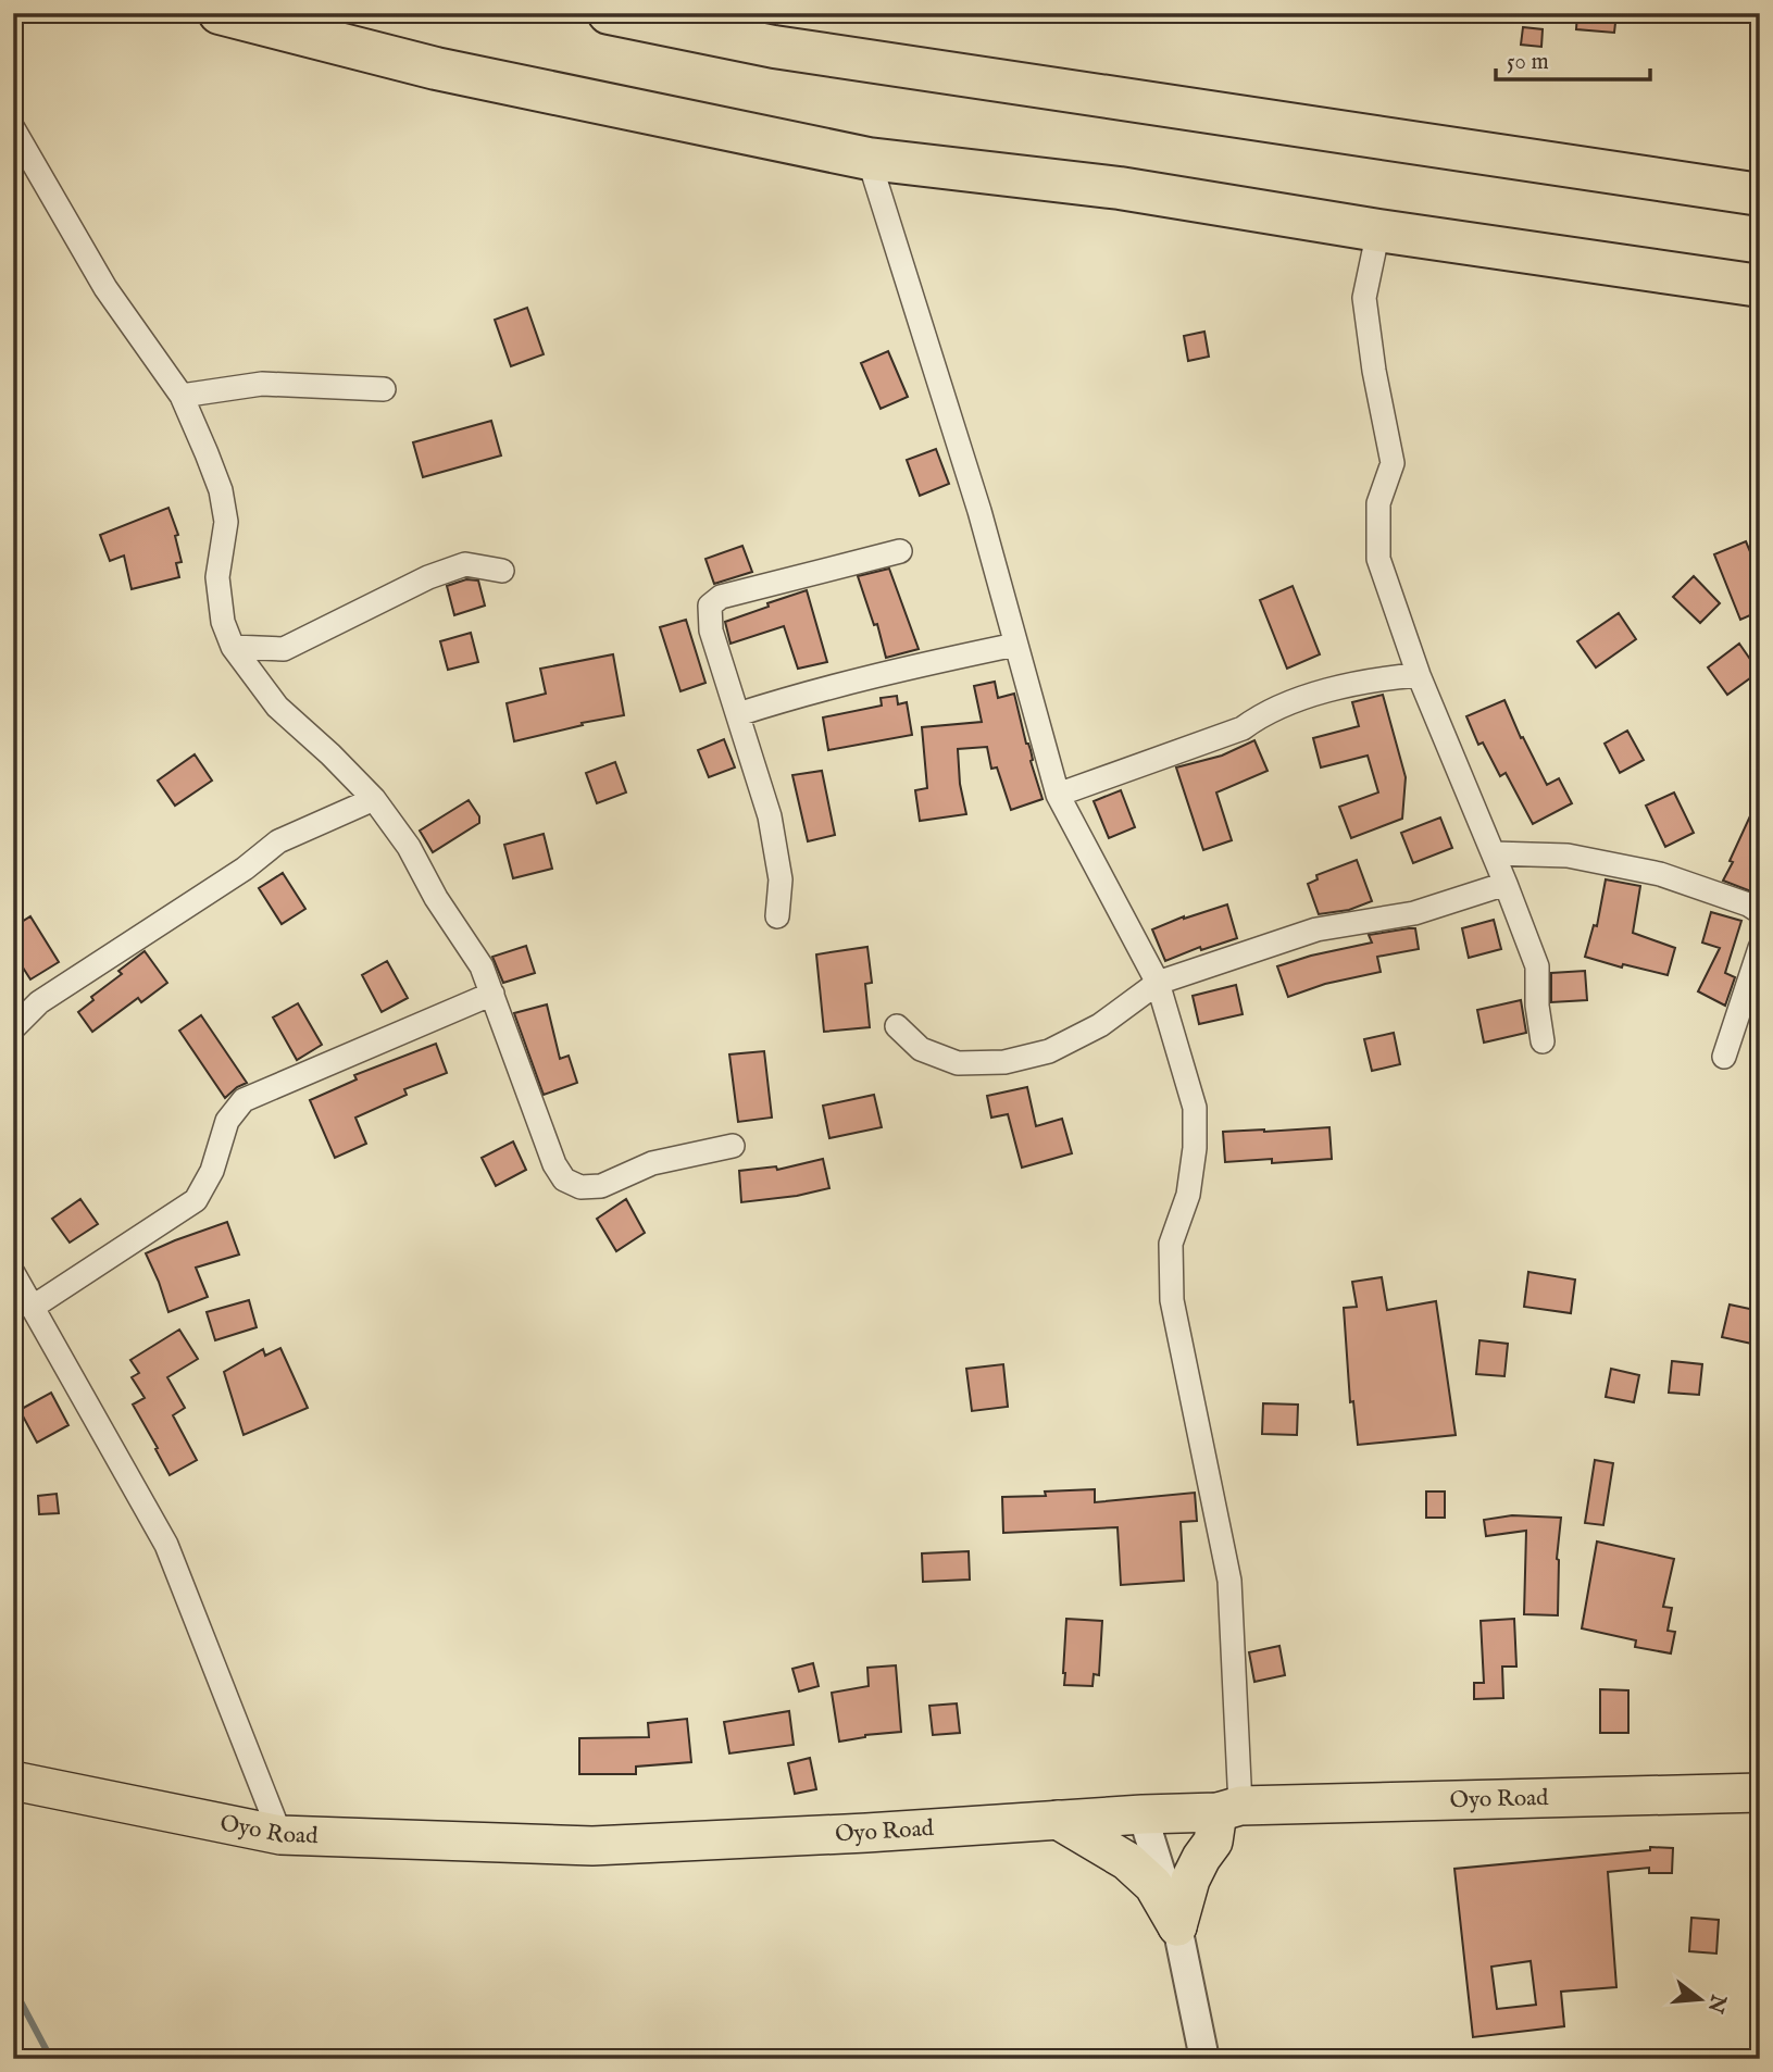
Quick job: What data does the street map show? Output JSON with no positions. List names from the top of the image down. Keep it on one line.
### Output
{"streets":{"highway":["Oyo Road"]},"scale_bar":"50 m","north":"right"}
